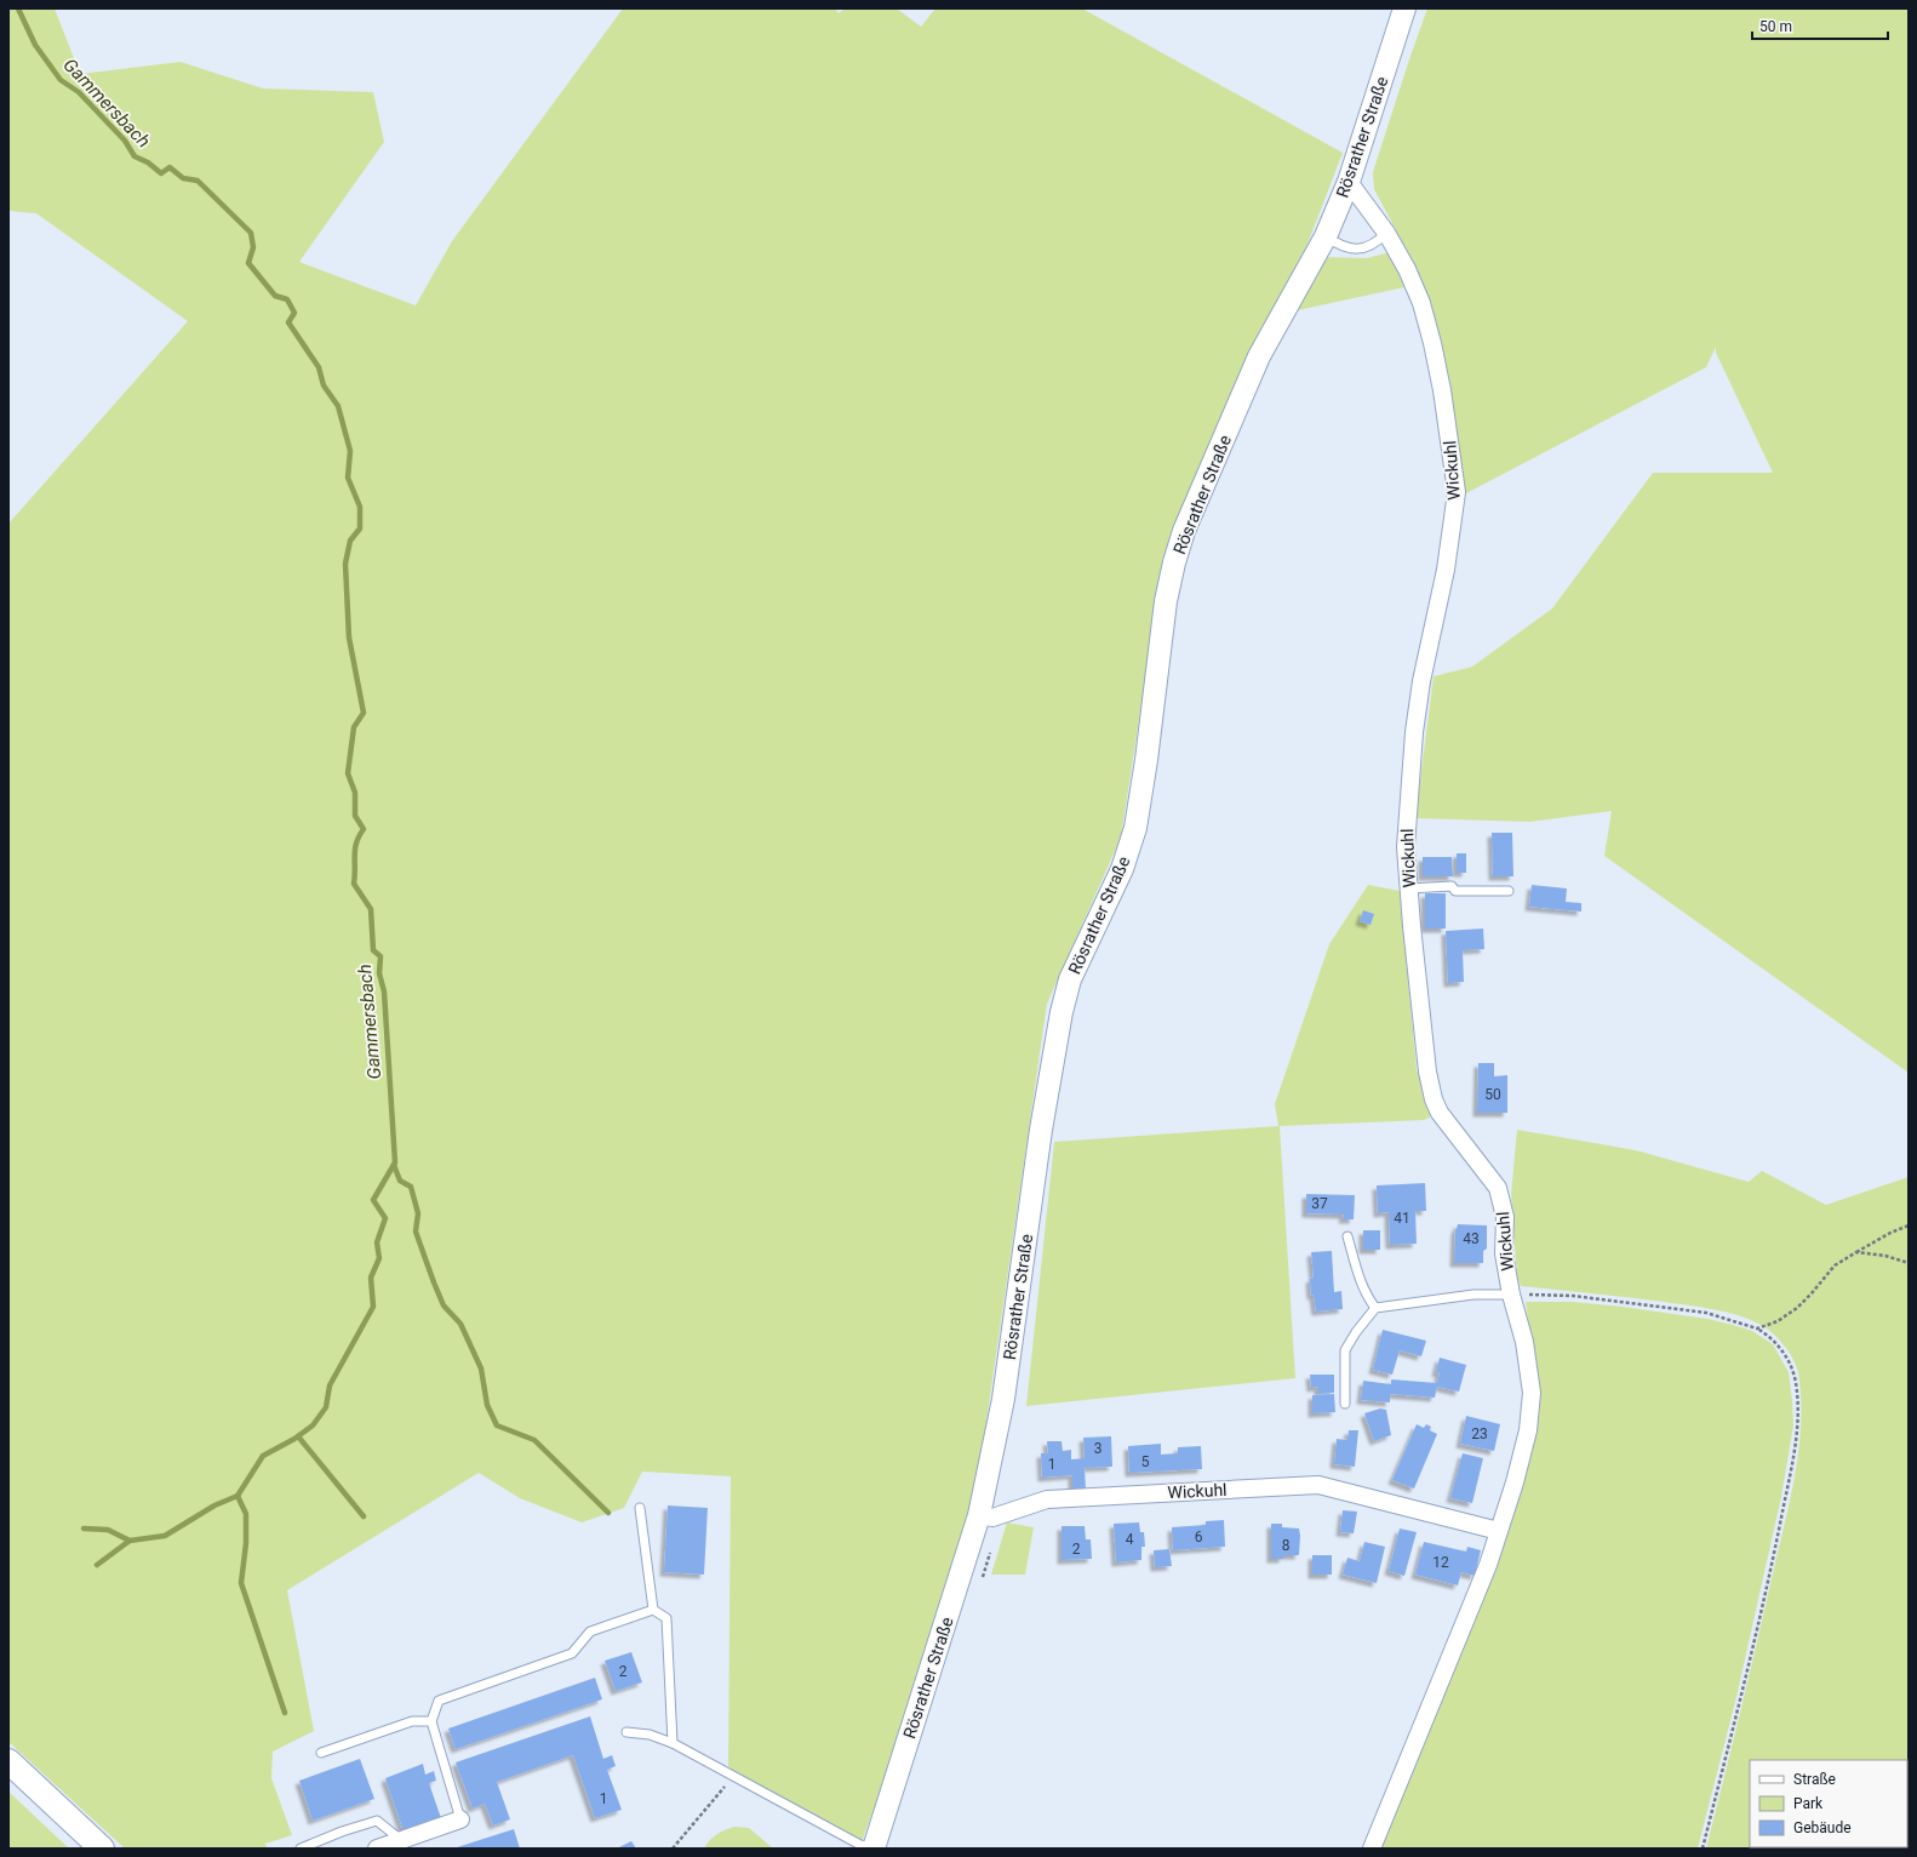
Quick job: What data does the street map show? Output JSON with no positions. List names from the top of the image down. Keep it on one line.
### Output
{"streets":{"street":["Rösrather Straße","Wickuhl"]},"crossings":[["Rösrather Straße","Wickuhl"]],"water":["Gammersbach"],"house_numbers":["50","37","41","43","23","3","5","1","6","4","8","2","12","2","1"],"legend":["Straße","Park","Gebäude"],"scale_bar":"50 m"}
